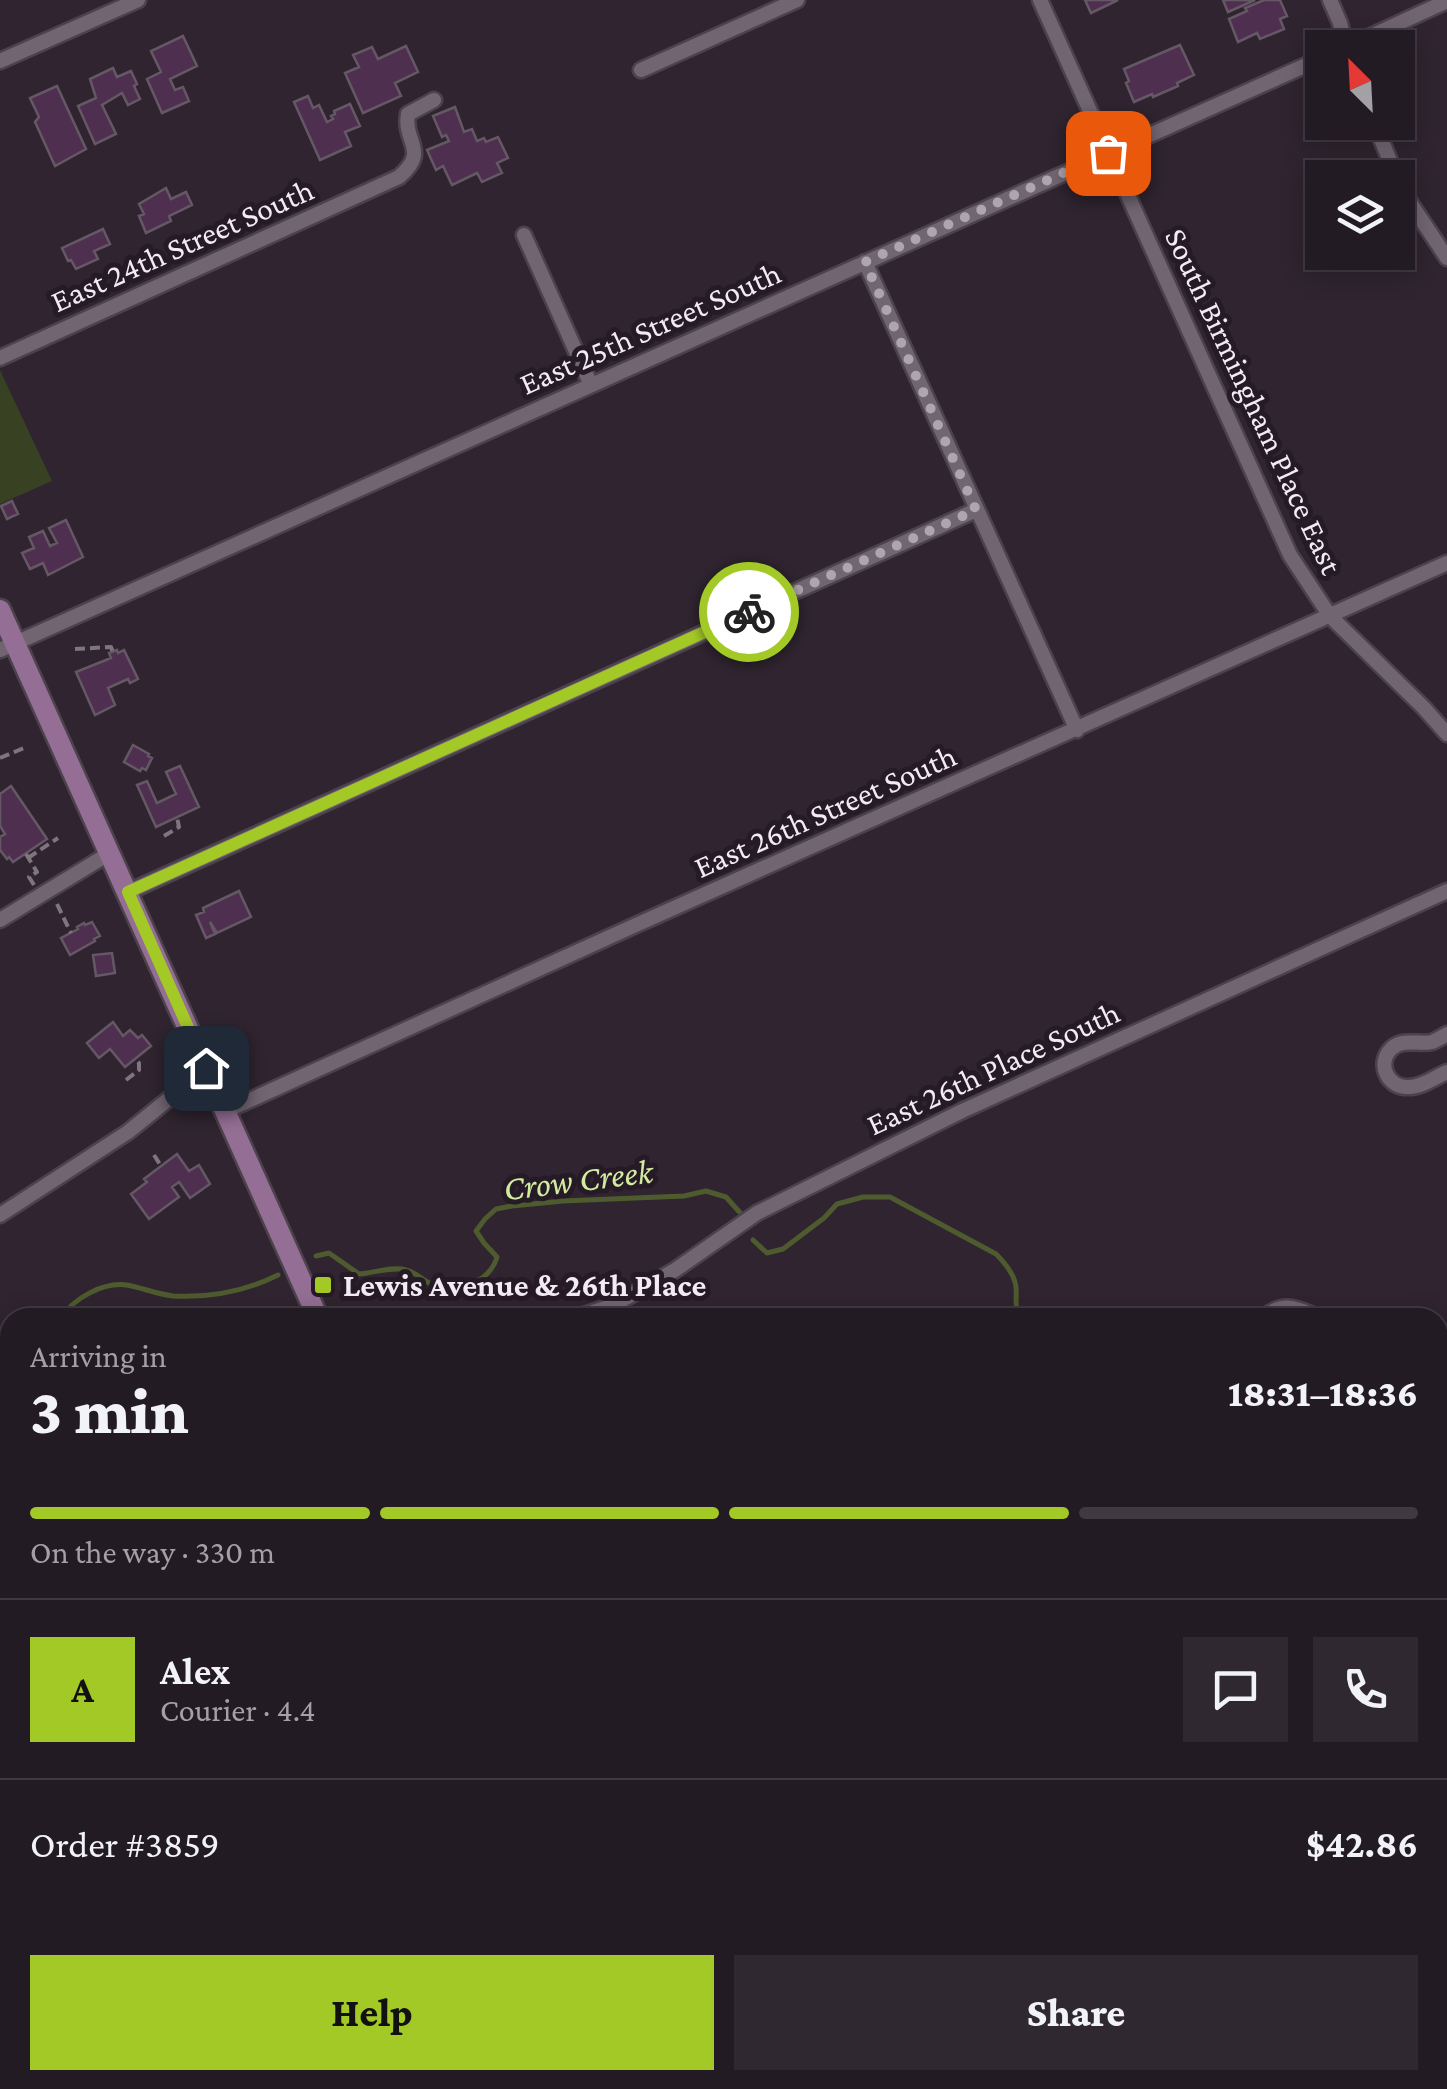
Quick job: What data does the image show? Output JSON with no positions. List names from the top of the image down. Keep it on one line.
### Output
{"streets":{"street":["East 24th Street South","East 25th Street South","South Birmingham Place East","East 26th Street South","East 26th Place South"]},"crossings":[["East 25th Street South","South Birmingham Place East"],["South Birmingham Place East","East 26th Street South"]],"water":["Crow Creek"],"places":{"transit":["Lewis Avenue & 26th Place"]},"north":"top left","page":{"heading":["3 min","Arriving in","18:31–18:36"],"panel":["Alex","Courier · 4.4","Order #3859","$42.86"],"bar":"On the way · 330 m","round":"A","buttons":["Help","Share"]}}
